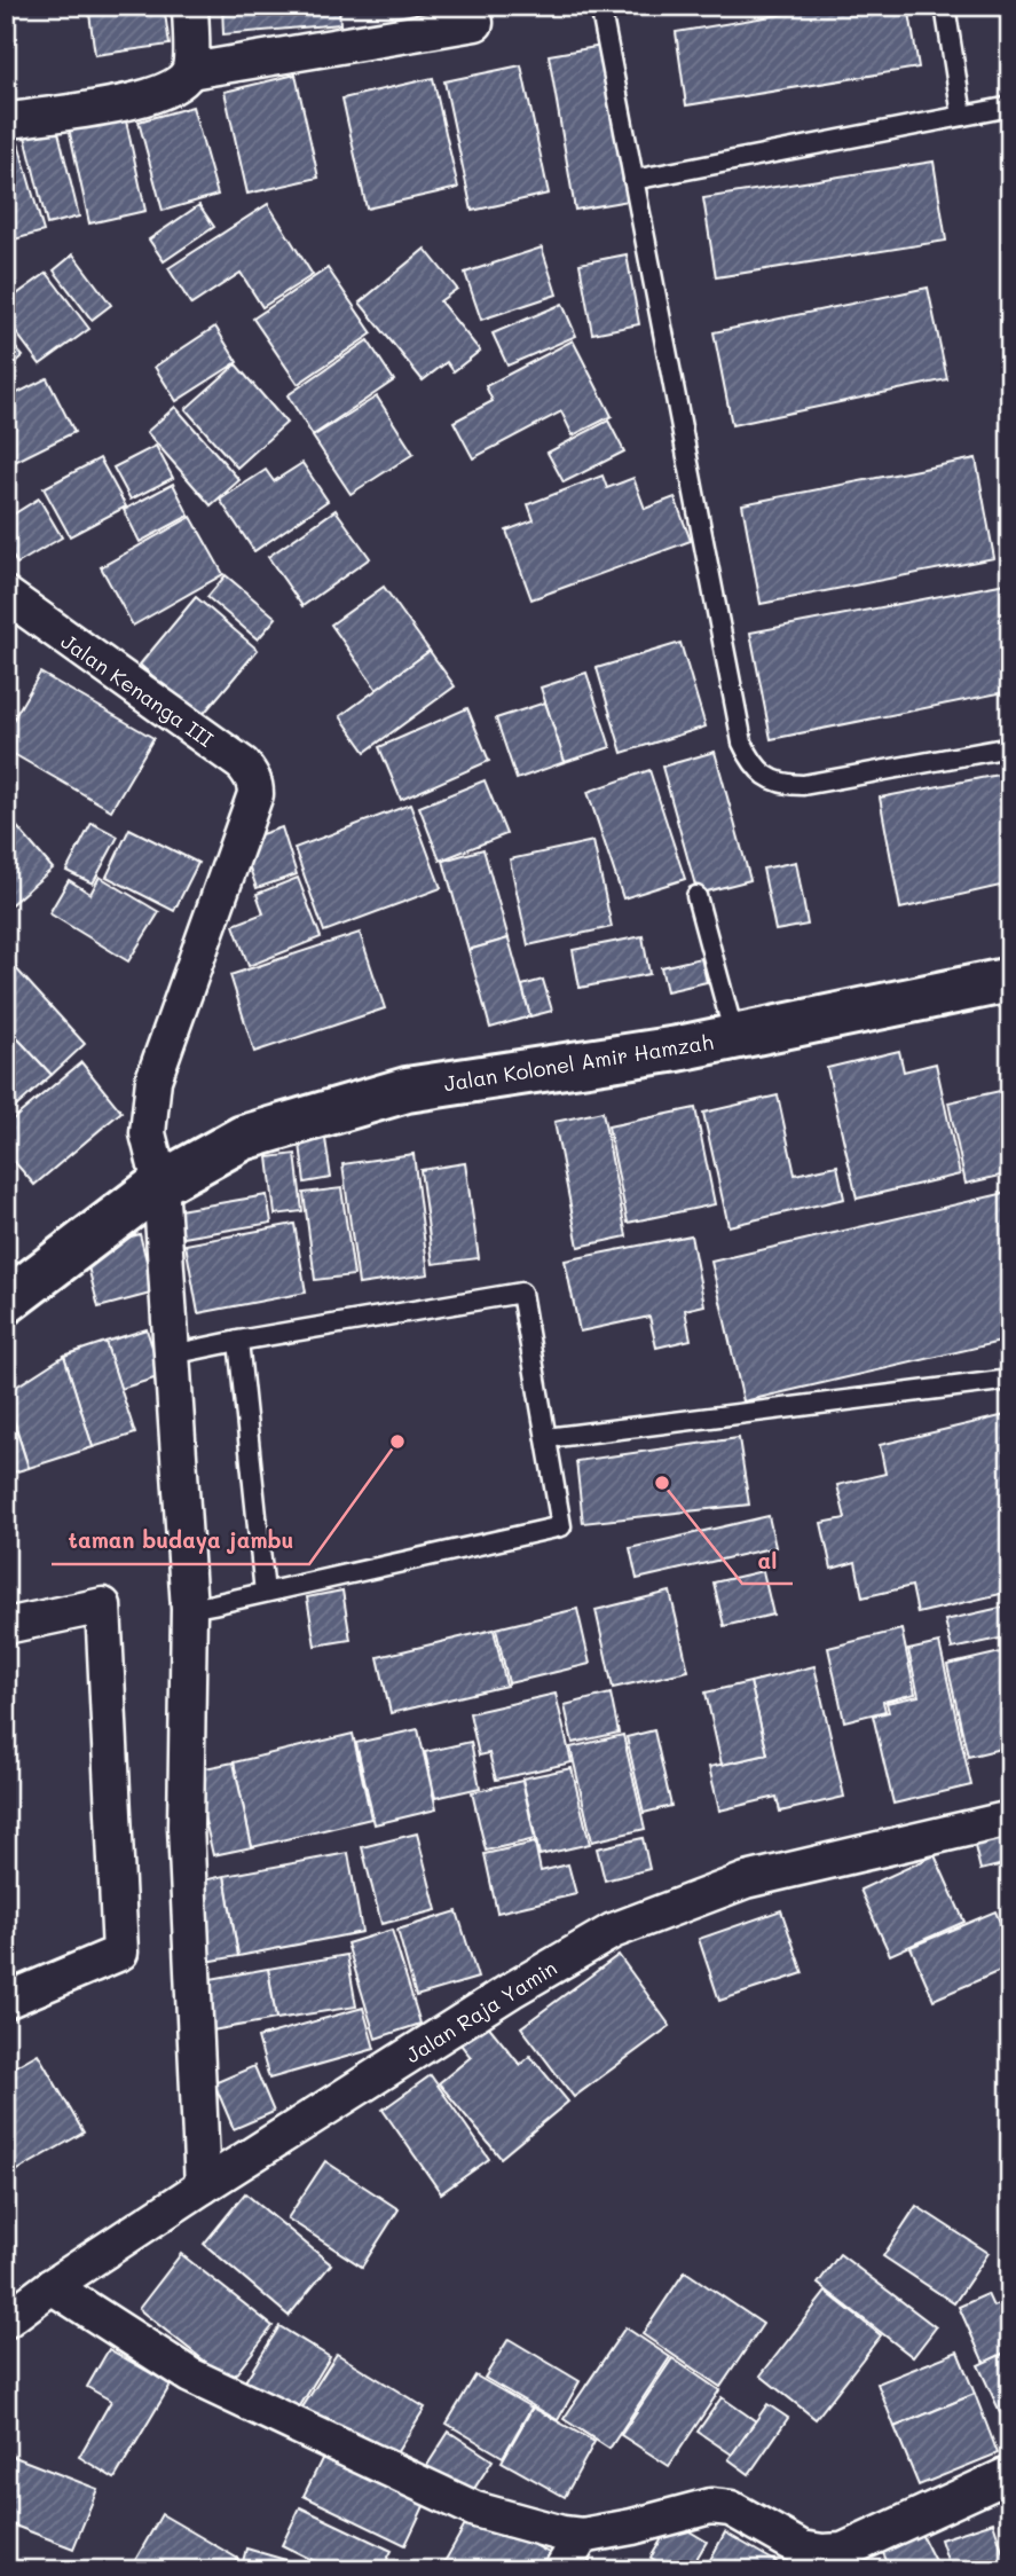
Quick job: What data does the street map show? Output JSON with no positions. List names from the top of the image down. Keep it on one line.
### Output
{"streets":{"street":["Jalan Kenanga III","Jalan Kolonel Amir Hamzah","Jalan Raja Yamin"]},"crossings":[["Jalan Kenanga III","Jalan Kolonel Amir Hamzah"]],"places":["taman budaya jambu","al"]}
